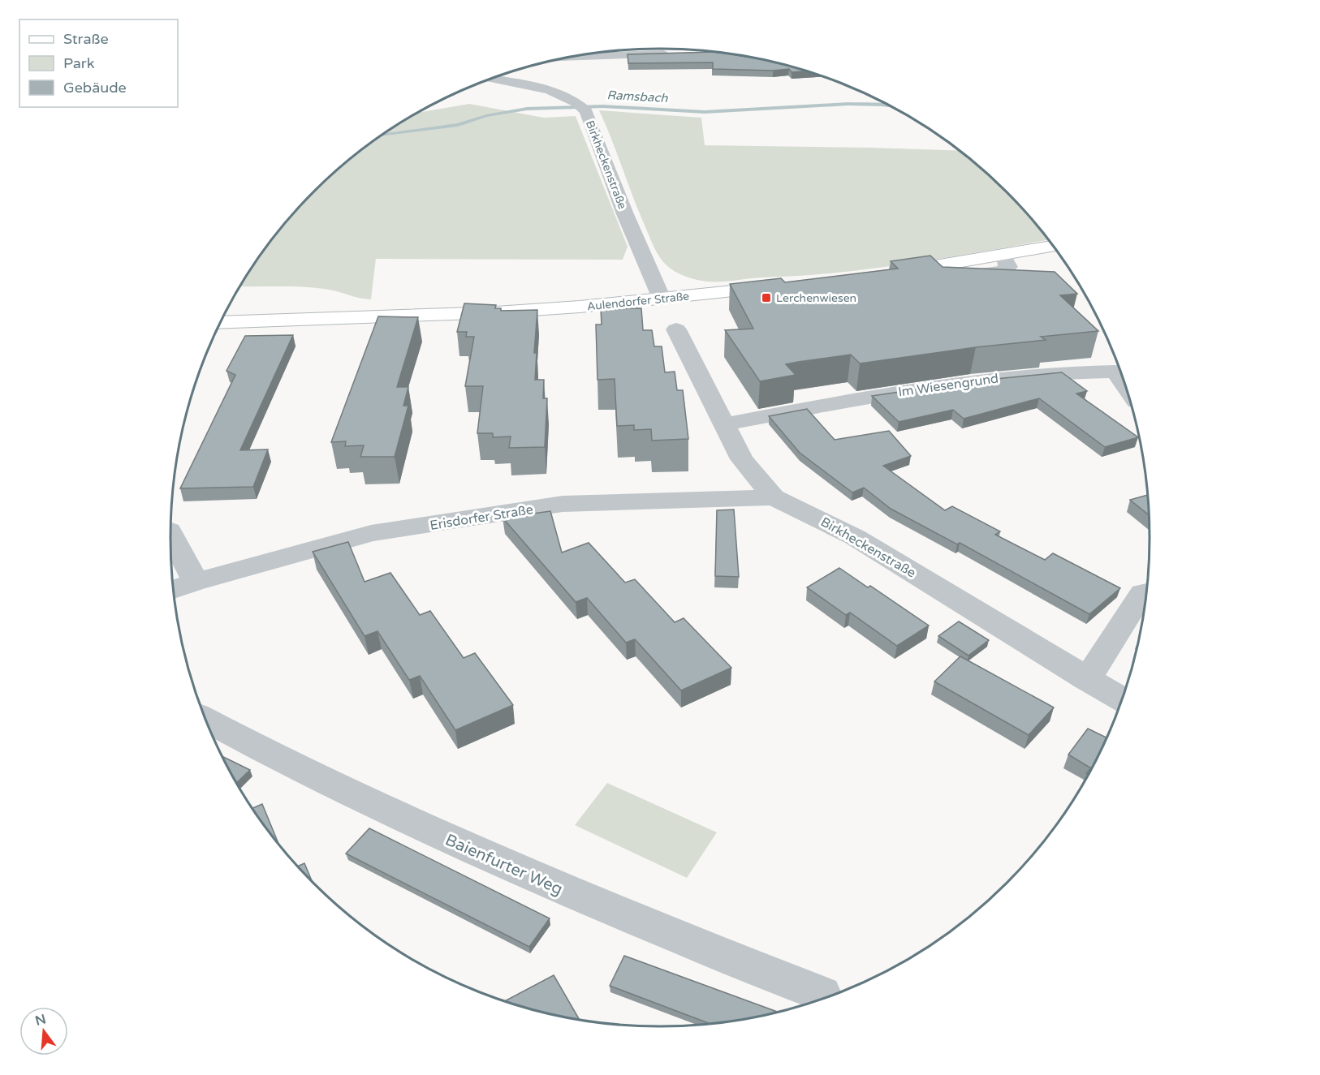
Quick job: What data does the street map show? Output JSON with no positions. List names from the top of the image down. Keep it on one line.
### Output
{"streets":{"main road":["Aulendorfer Straße"],"street":["Birkheckenstraße","Im Wiesengrund","Erisdorfer Straße","Baienfurter Weg"]},"crossings":[["Birkheckenstraße","Aulendorfer Straße"],["Birkheckenstraße","Im Wiesengrund"],["Birkheckenstraße","Erisdorfer Straße"]],"water":["Ramsbach"],"places":{"transit":["Lerchenwiesen"]},"legend":["Straße","Park","Gebäude"],"north":"top"}
